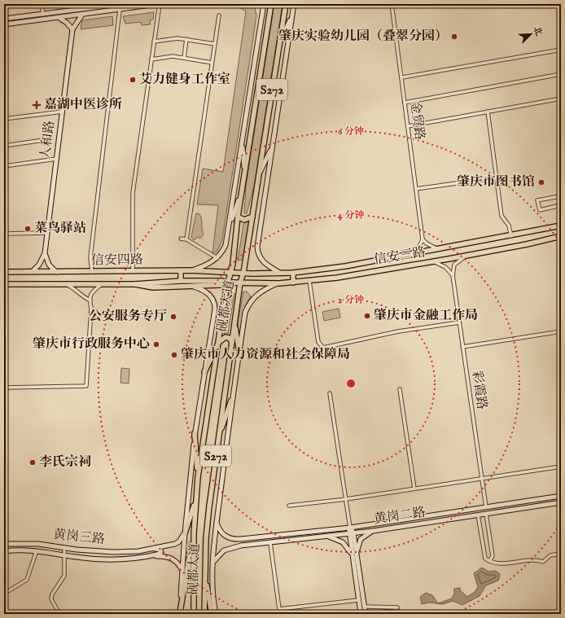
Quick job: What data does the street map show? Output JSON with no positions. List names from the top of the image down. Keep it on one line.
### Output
{"streets":{"main road":["S272","信安三路","信安四路","砚都大道"],"street":["金贸路","人和路","彩霞路","黄岗二路","黄岗三路"]},"crossings":[["信安三路","信安四路"],["信安三路","砚都大道"],["信安四路","砚都大道"],["彩霞路","黄岗二路"]],"places":{"other":["肇庆实验幼儿园（叠翠分园）","艾力健身工作室","肇庆市图书馆","菜鸟驿站","肇庆市金融工作局","公安服务专厅","肇庆市行政服务中心","肇庆市人力资源和社会保障局","李氏宗祠"],"health":["嘉湖中医诊所"]},"north":"top right","rings":["6 分钟","4 分钟","2 分钟"]}
